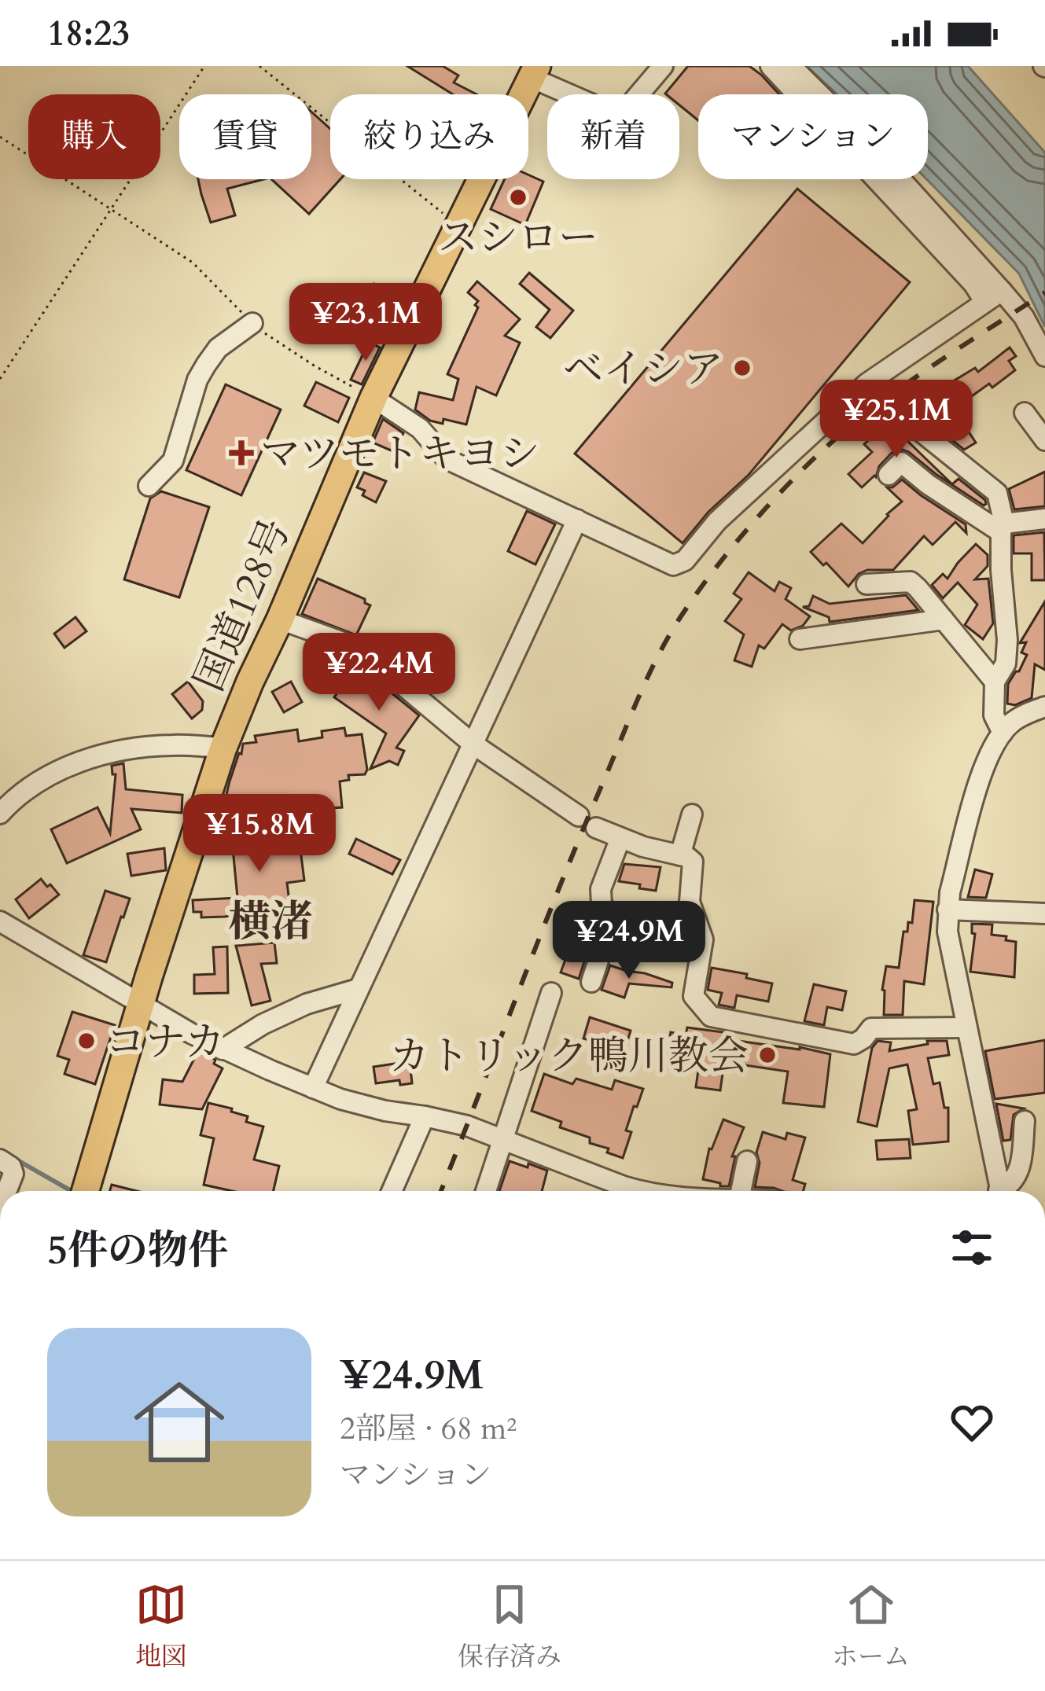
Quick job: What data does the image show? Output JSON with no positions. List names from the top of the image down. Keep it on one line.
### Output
{"streets":{"highway":["国道128号"]},"districts":["横渚"],"places":{"other":["スシロー","ベイシア","コナカ","カトリック鴨川教会"],"health":["マツモトキヨシ"]},"page":{"status":"18:23","chip":["購入","賃貸","絞り込み","新着","マンション"],"price":["¥23.1M","¥25.1M","¥22.4M","¥15.8M","¥24.9M"],"heading":"5件の物件","list":[{"name":"¥24.9M","note":"2部屋 · 68 m² · マンション"}],"tabs":["地図","保存済み","ホーム"]}}
